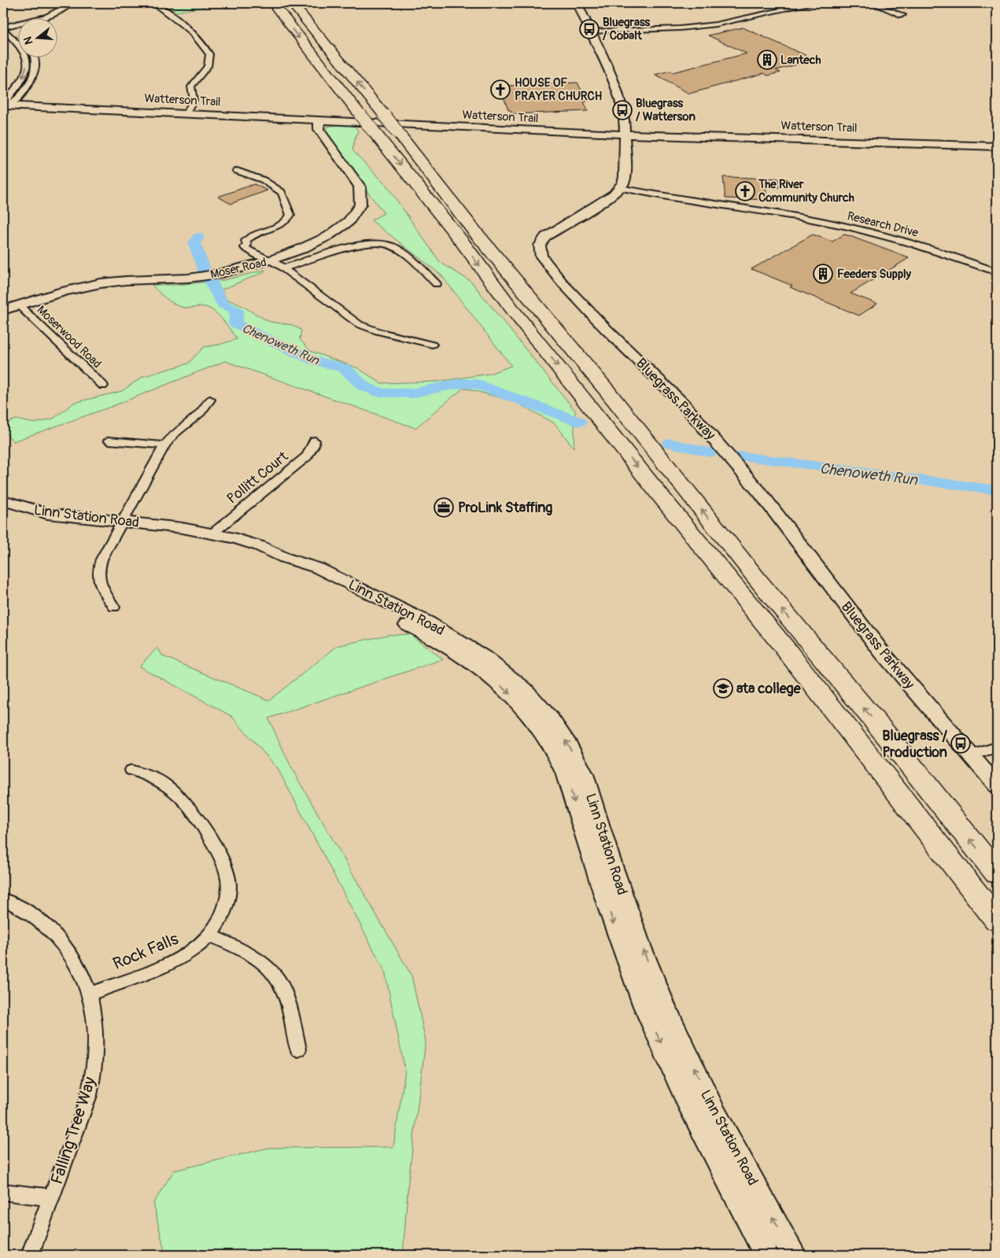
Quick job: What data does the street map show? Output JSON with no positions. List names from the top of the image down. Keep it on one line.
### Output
{"streets":{"street":["Watterson Trail","Research Drive","Moser Road","Moserwood Road","Bluegrass Parkway","Pollitt Court","Linn Station Road","Rock Falls","Falling Tree Way"]},"crossings":[["Watterson Trail","Moser Road"],["Research Drive","Bluegrass Parkway"],["Moser Road","Moserwood Road"],["Pollitt Court","Linn Station Road"],["Rock Falls","Falling Tree Way"]],"water":["Chenoweth Run"],"places":{"bus stop":["Bluegrass / Cobalt","Bluegrass / Watterson","Bluegrass / Production"],"building":["Lantech","Feeders Supply"],"church":["HOUSE OF PRAYER CHURCH","The River Community Church"],"office":["ProLink Staffing"],"school or university":["ata college"]},"north":"left"}
